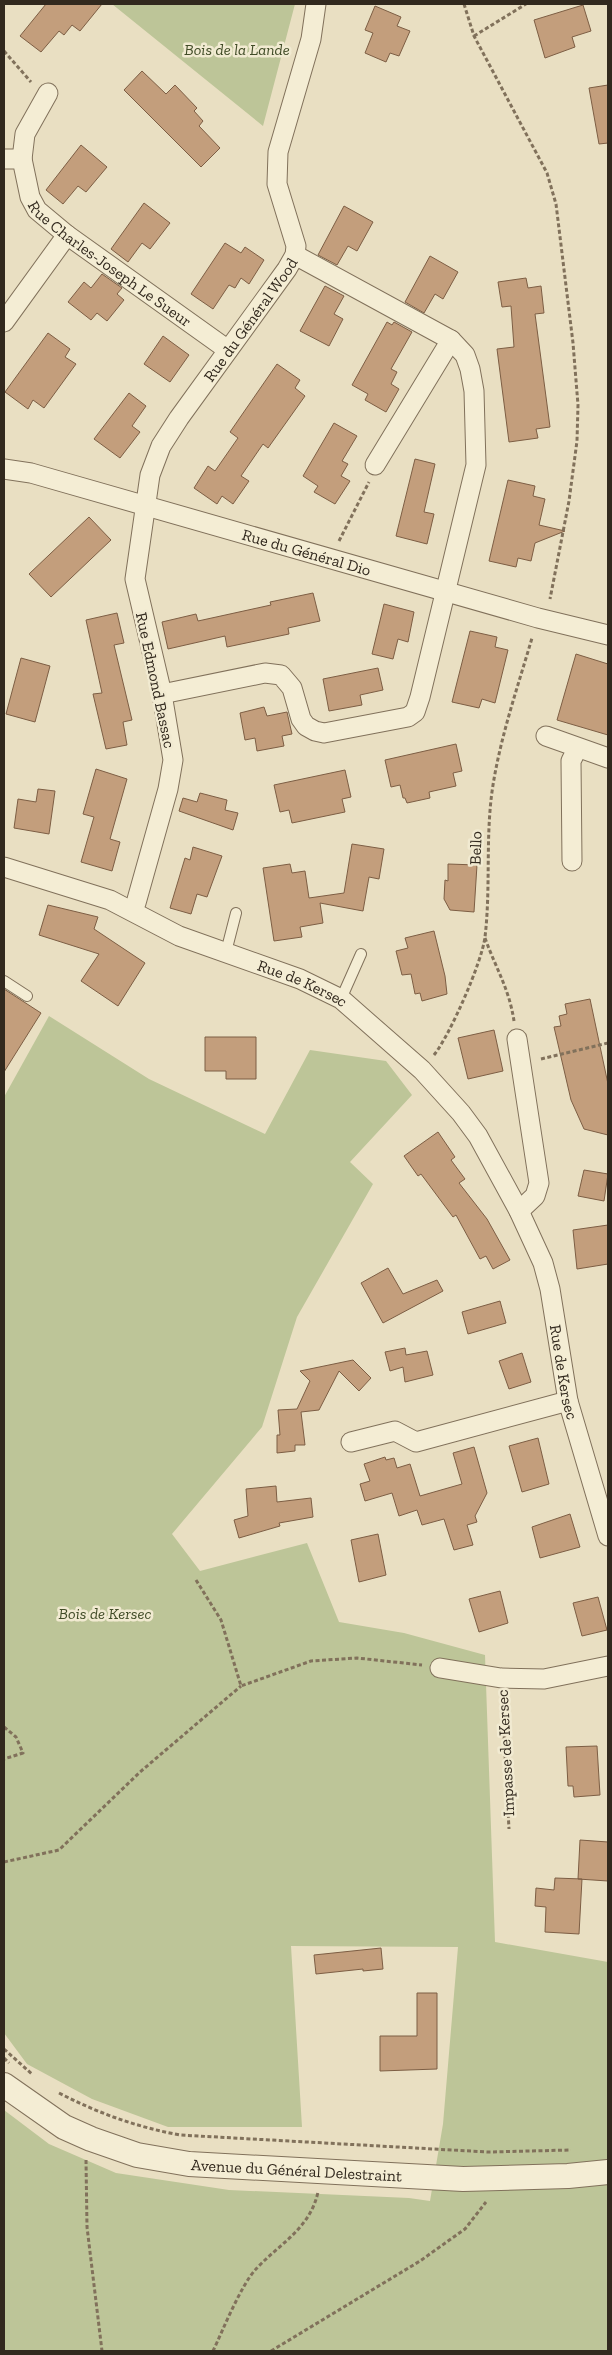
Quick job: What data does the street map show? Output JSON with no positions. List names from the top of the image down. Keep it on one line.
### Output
{"streets":{"street":["Rue Charles-Joseph Le Sueur","Rue du Général Wood","Rue du Général Dio","Rue Edmond Bassac","Rue de Kersec","Impasse de Kersec","Avenue du Général Delestraint"],"path":["Bello"]},"crossings":[["Rue Charles-Joseph Le Sueur","Rue du Général Wood"],["Rue du Général Wood","Rue du Général Dio"],["Rue du Général Wood","Rue Edmond Bassac"],["Rue du Général Dio","Rue Edmond Bassac"],["Rue du Général Dio","Bello"],["Rue Edmond Bassac","Rue de Kersec"],["Bello","Rue de Kersec"]],"parks":["Bois de la Lande","Bois de Kersec"]}
